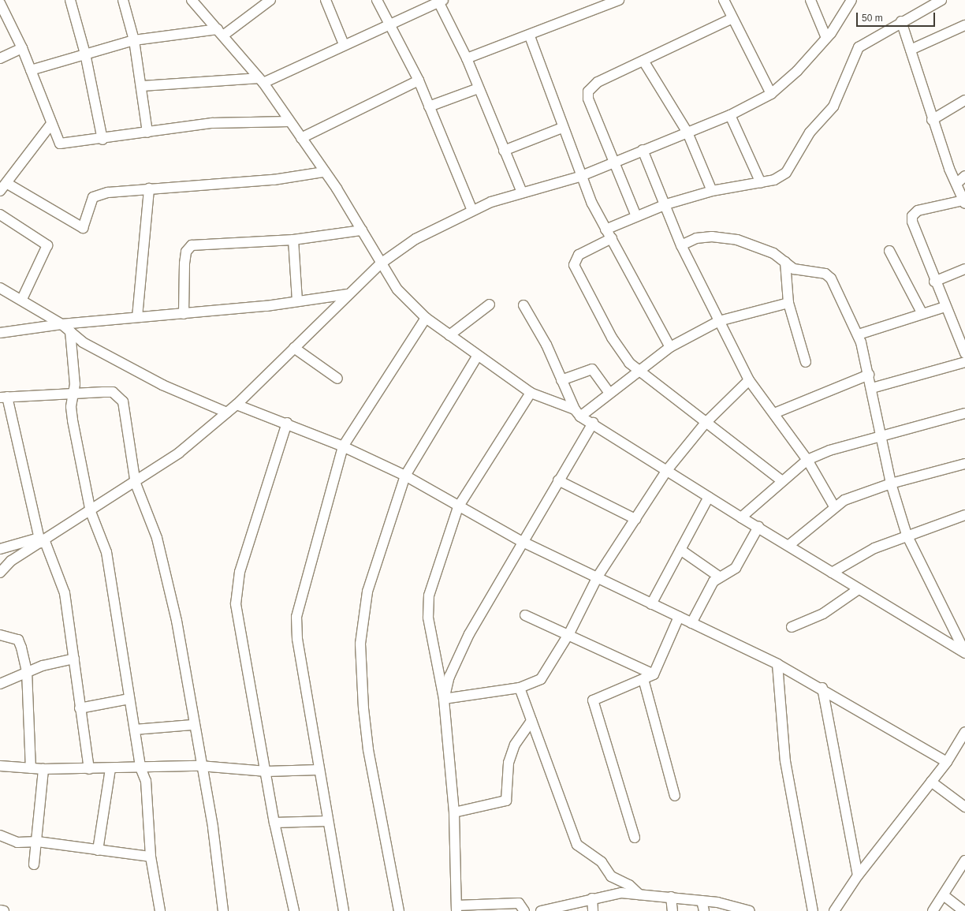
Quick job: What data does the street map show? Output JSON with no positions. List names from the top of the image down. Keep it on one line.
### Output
{"scale_bar":"50 m"}
